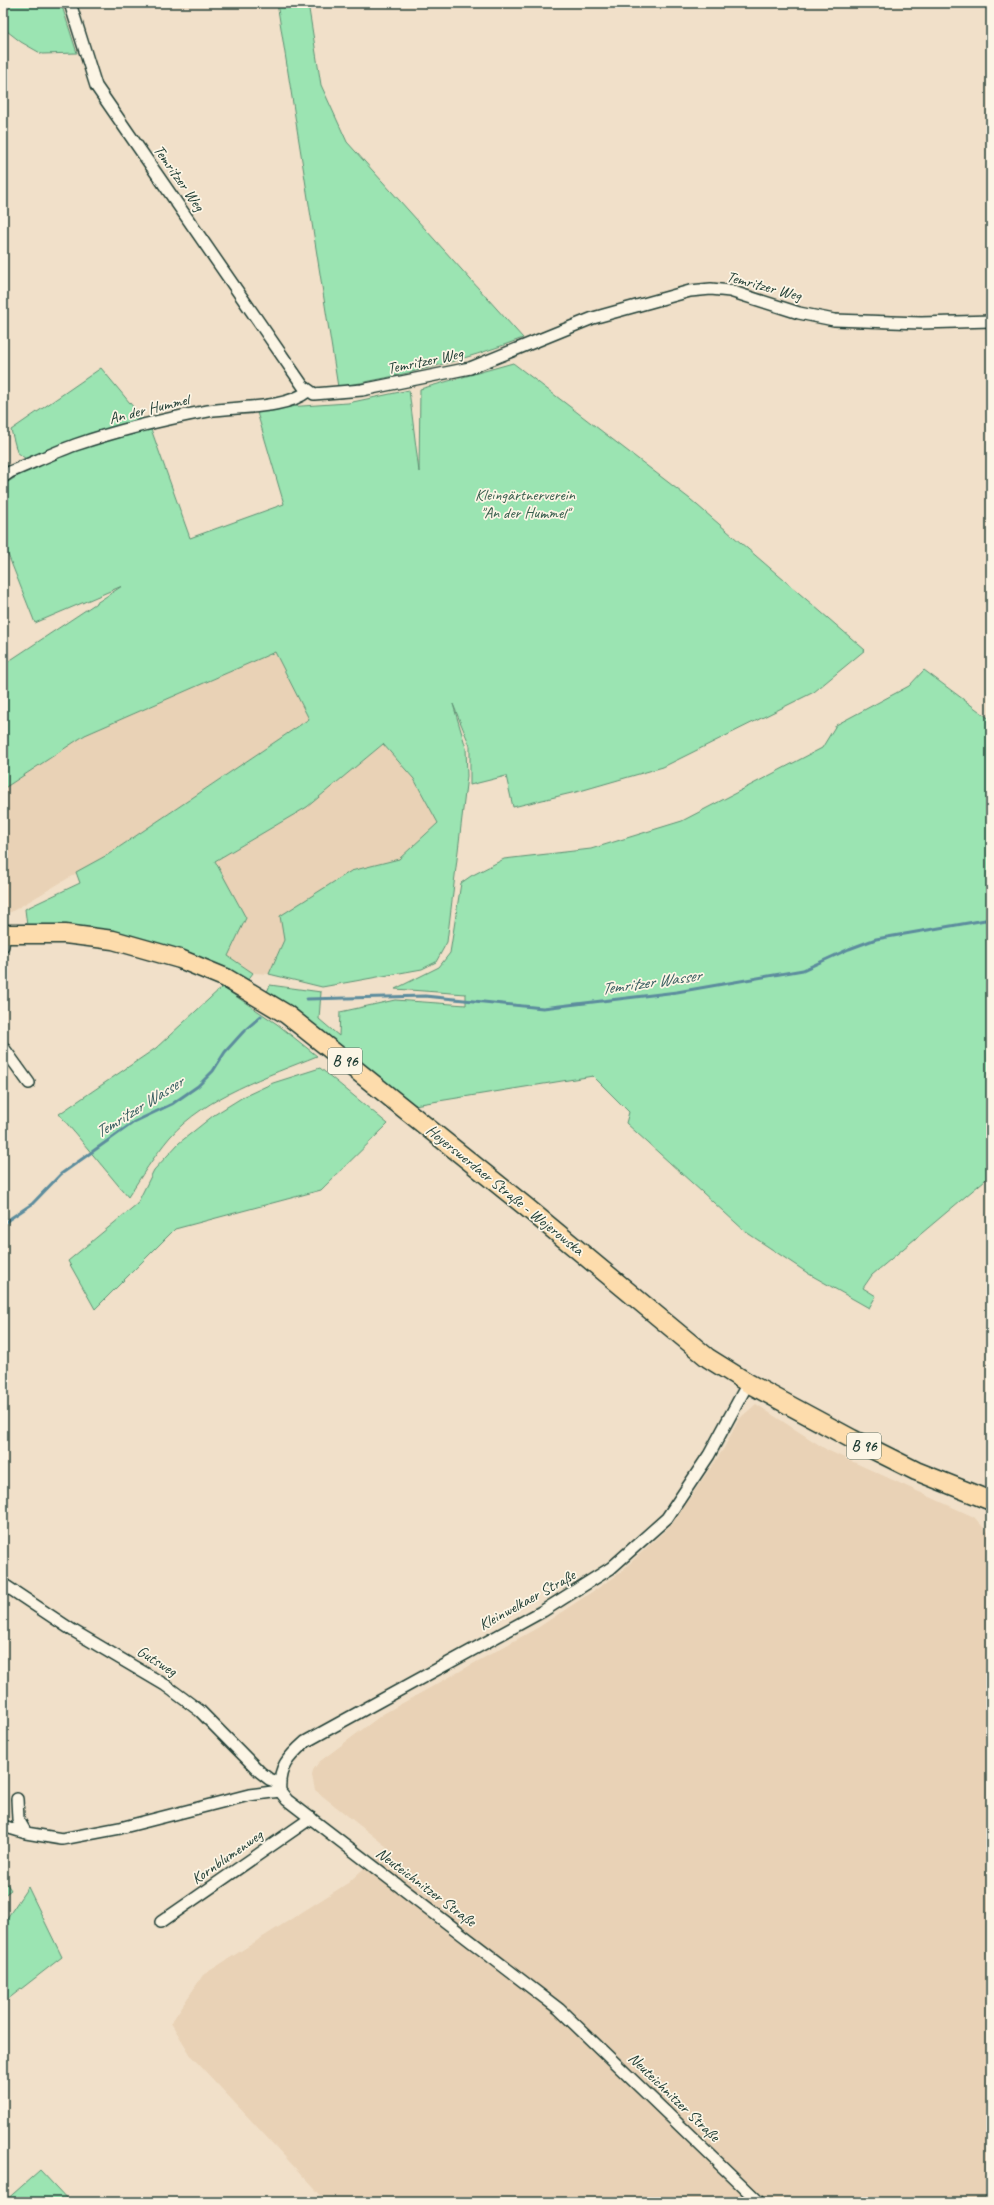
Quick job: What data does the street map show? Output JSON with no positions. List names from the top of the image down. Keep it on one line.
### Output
{"streets":{"main road":["B 96","Hoyerswerdaer Straße - Wojerowska"],"street":["Temritzer Weg","An der Hummel","Kleinwelkaer Straße","Gutsweg","Kornblumenweg","Neuteichnitzer Straße"]},"crossings":[["Temritzer Weg","An der Hummel"],["Hoyerswerdaer Straße - Wojerowska","Kleinwelkaer Straße"],["Kleinwelkaer Straße","Gutsweg"],["Kleinwelkaer Straße","Neuteichnitzer Straße"],["Gutsweg","Neuteichnitzer Straße"],["Kornblumenweg","Neuteichnitzer Straße"]],"water":["Temritzer Wasser"],"parks":["Kleingärtnerverein \"An der Hummel\""]}
